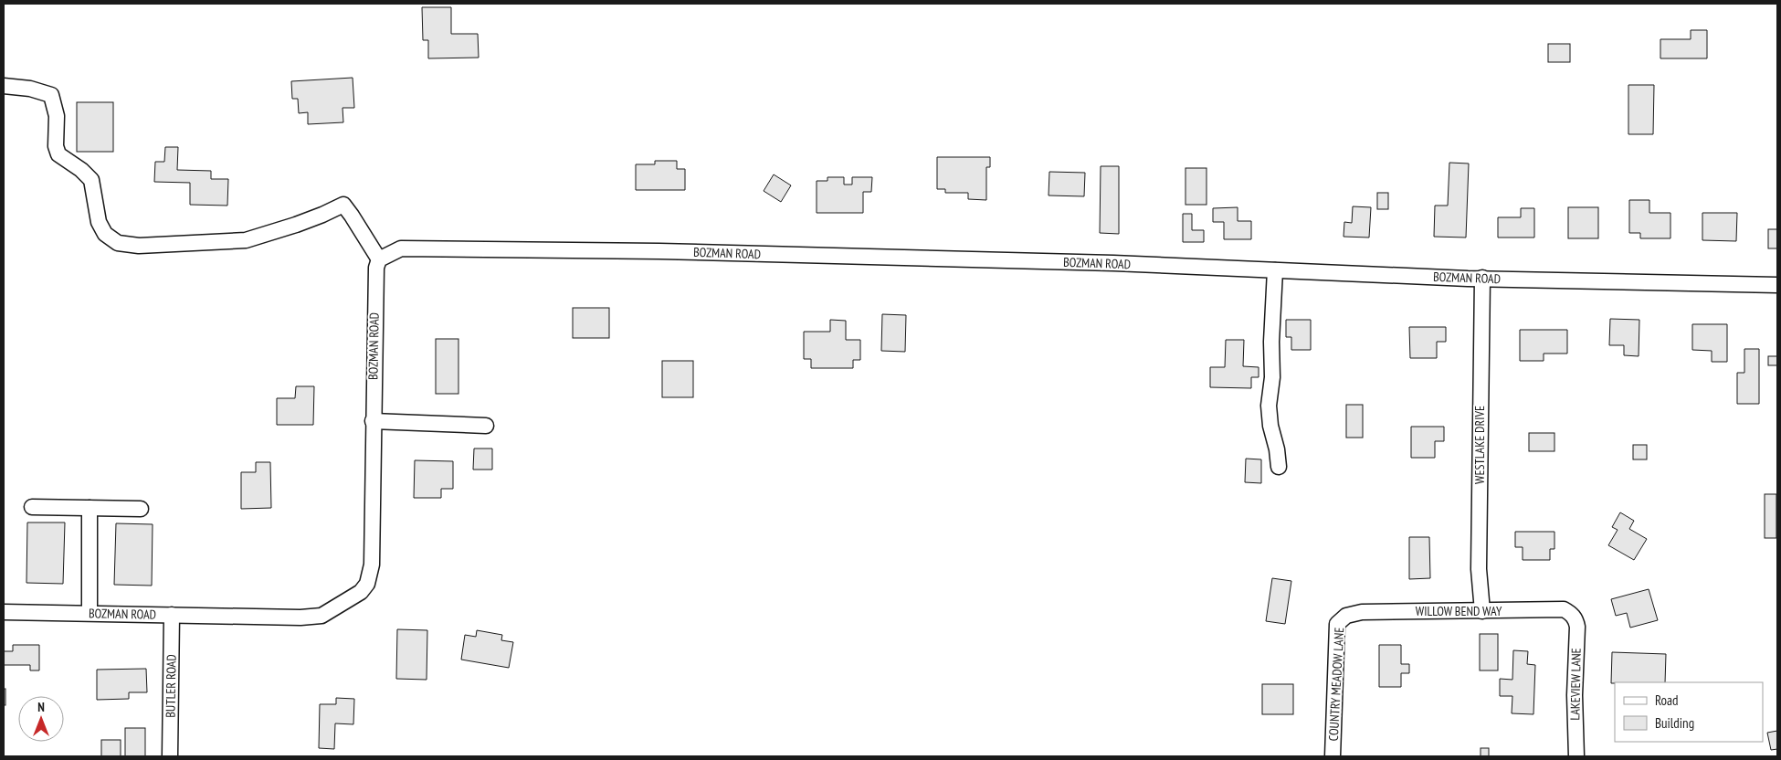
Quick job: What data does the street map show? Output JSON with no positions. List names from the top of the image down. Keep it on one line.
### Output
{"streets":{"street":["BOZMAN ROAD","WESTLAKE DRIVE","WILLOW BEND WAY","COUNTRY MEADOW LANE","LAKEVIEW LANE","BUTLER ROAD"]},"crossings":[["BOZMAN ROAD","WESTLAKE DRIVE"],["BOZMAN ROAD","BUTLER ROAD"],["WESTLAKE DRIVE","WILLOW BEND WAY"],["WILLOW BEND WAY","COUNTRY MEADOW LANE"],["WILLOW BEND WAY","LAKEVIEW LANE"]],"legend":["Road","Building"],"north":"top"}
